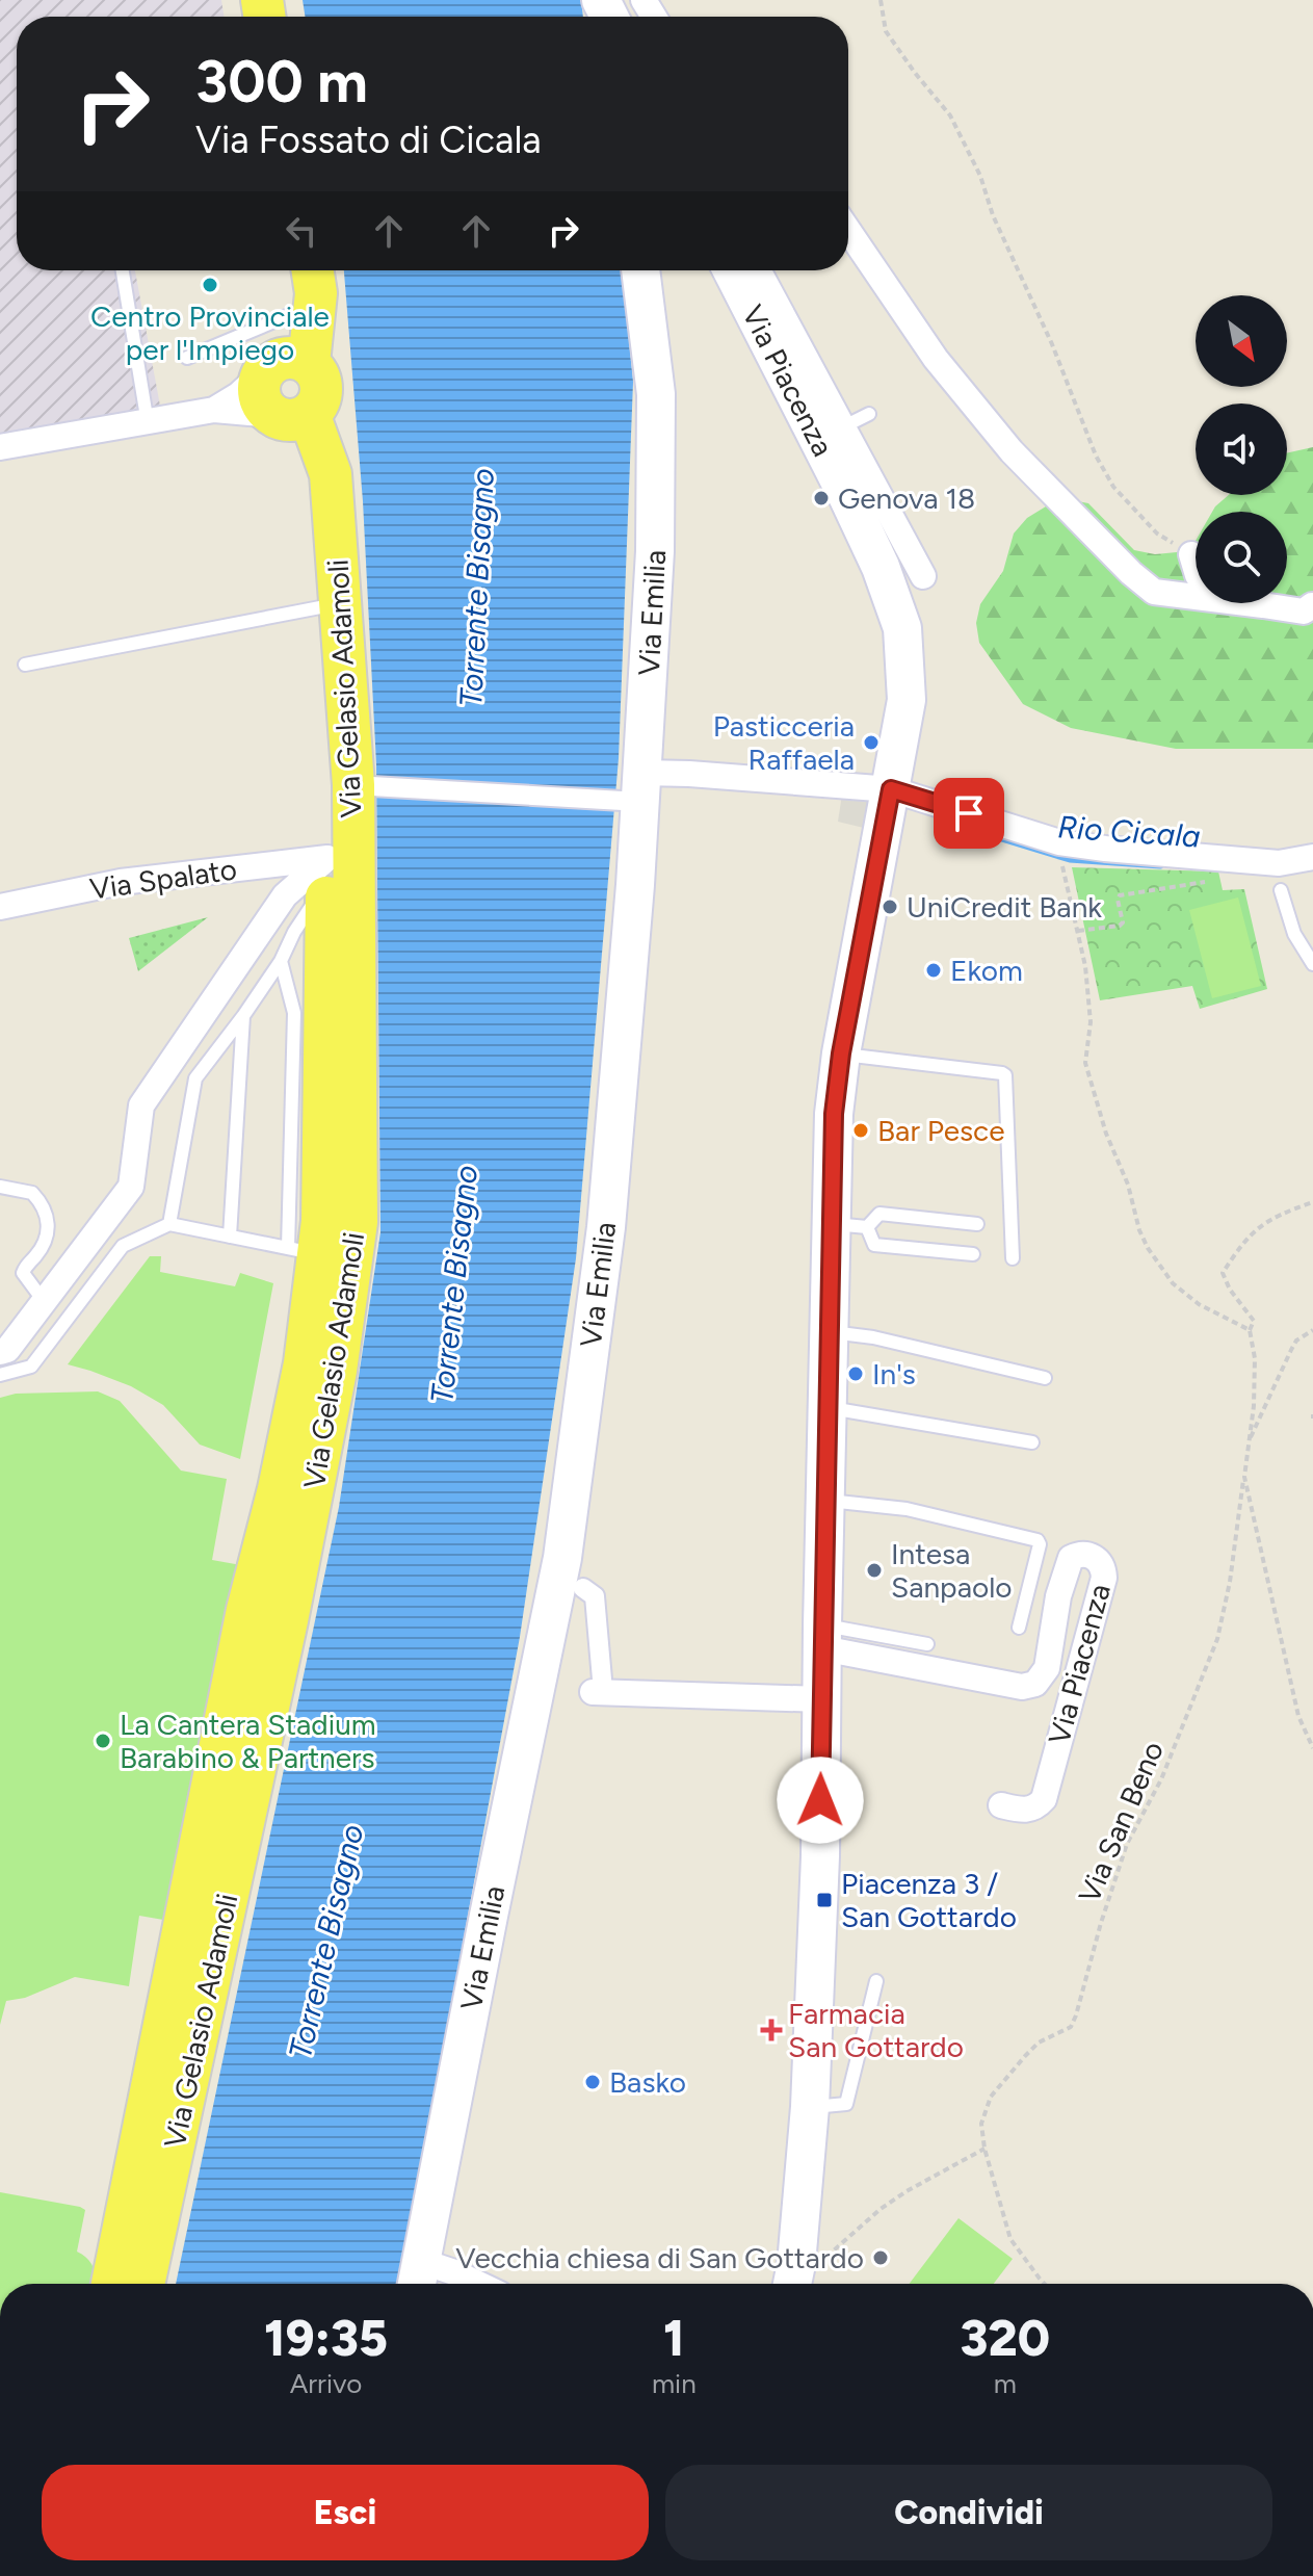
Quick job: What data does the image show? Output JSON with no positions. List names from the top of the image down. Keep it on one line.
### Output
{"streets":{"main road":["Via Piacenza","Via Emilia","Via Gelasio Adamoli"],"street":["Via Spalato"],"path":["Via San Beno"]},"crossings":[["Via Gelasio Adamoli","Via Spalato"]],"water":["Torrente Bisagno","Rio Cicala"],"places":{"other":["Centro Provinciale per l'Impiego","Genova 18","Pasticceria Raffaela","UniCredit Bank","Ekom","Bar Pesce","In's","Intesa Sanpaolo","La Cantera Stadium Barabino & Partners","Basko","Vecchia chiesa di San Gottardo"],"transit":["Piacenza 3 / San Gottardo"],"health":["Farmacia San Gottardo"]},"north":"bottom right","page":{"turn":["300 m","Via Fossato di Cicala"],"eta":["19:35","Arrivo","1","min","320","m"],"buttons":["Esci","Condividi"]}}
